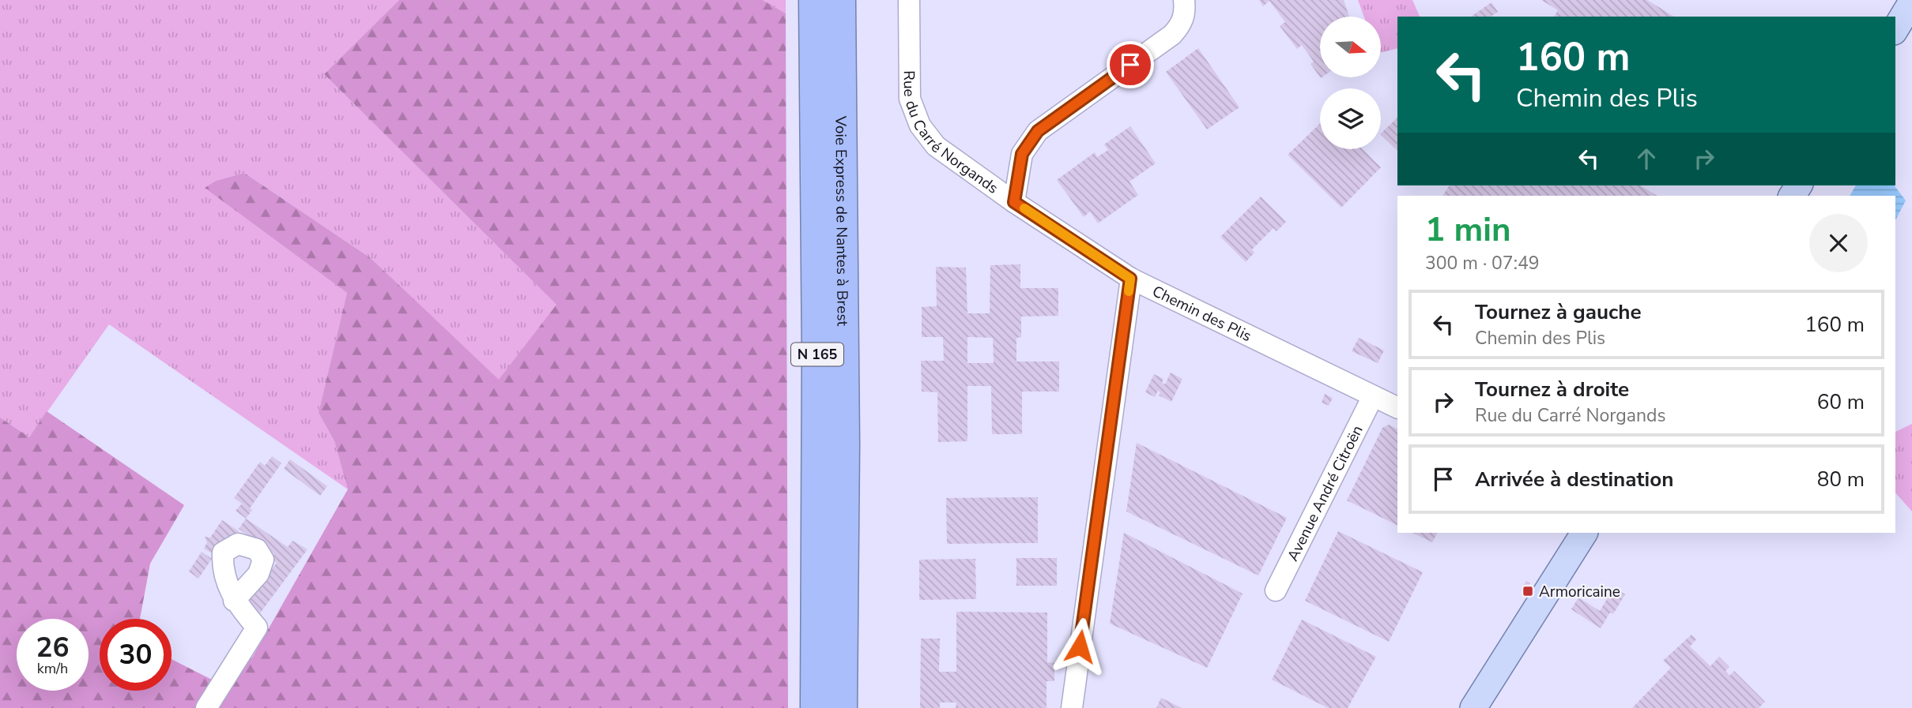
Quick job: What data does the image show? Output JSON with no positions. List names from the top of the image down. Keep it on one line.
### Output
{"streets":{"highway":["Voie Express de Nantes à Brest","N 165"],"street":["Rue du Carré Norgands","Chemin des Plis","Avenue André Citroën"]},"crossings":[["Rue du Carré Norgands","Chemin des Plis"],["Chemin des Plis","Avenue André Citroën"]],"places":{"transit":["Armoricaine"]},"north":"right","page":{"turn":["160 m","Chemin des Plis"],"heading":["1 min","300 m · 07:49"],"list":[{"name":"Tournez à gauche","note":"Chemin des Plis","value":"160 m"},{"name":"Tournez à droite","note":"Rue du Carré Norgands","value":"60 m"},{"name":"Arrivée à destination","value":"80 m"}],"speed":"26 km/h","limit":"30"}}
